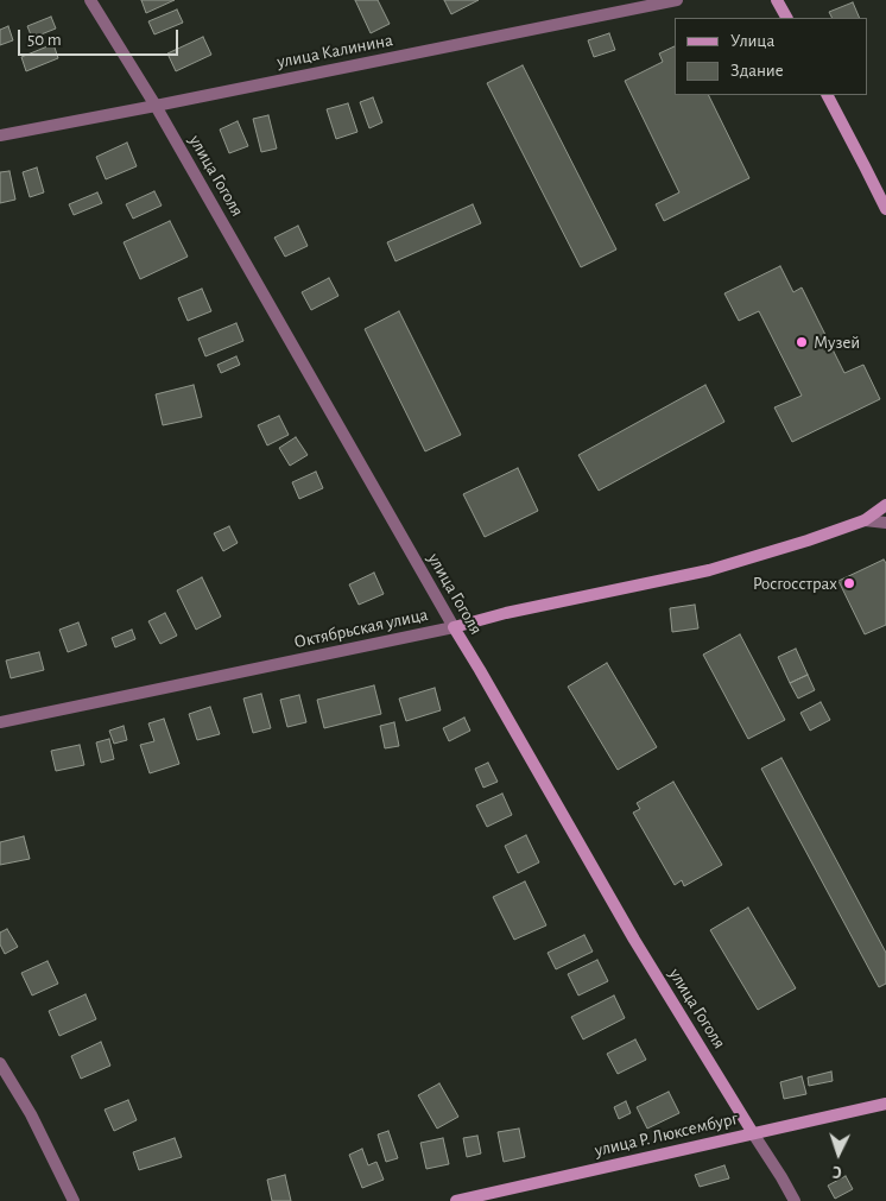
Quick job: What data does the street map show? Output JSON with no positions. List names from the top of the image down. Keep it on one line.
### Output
{"streets":{"street":["улица Калинина","улица Гоголя","Октябрьская улица","улица Р. Люксембург"]},"crossings":[["улица Калинина","улица Гоголя"],["улица Гоголя","Октябрьская улица"],["улица Гоголя","улица Р. Люксембург"]],"places":["Музей","Росгосстрах"],"legend":["Улица","Здание"],"scale_bar":"50 m","north":"bottom"}
